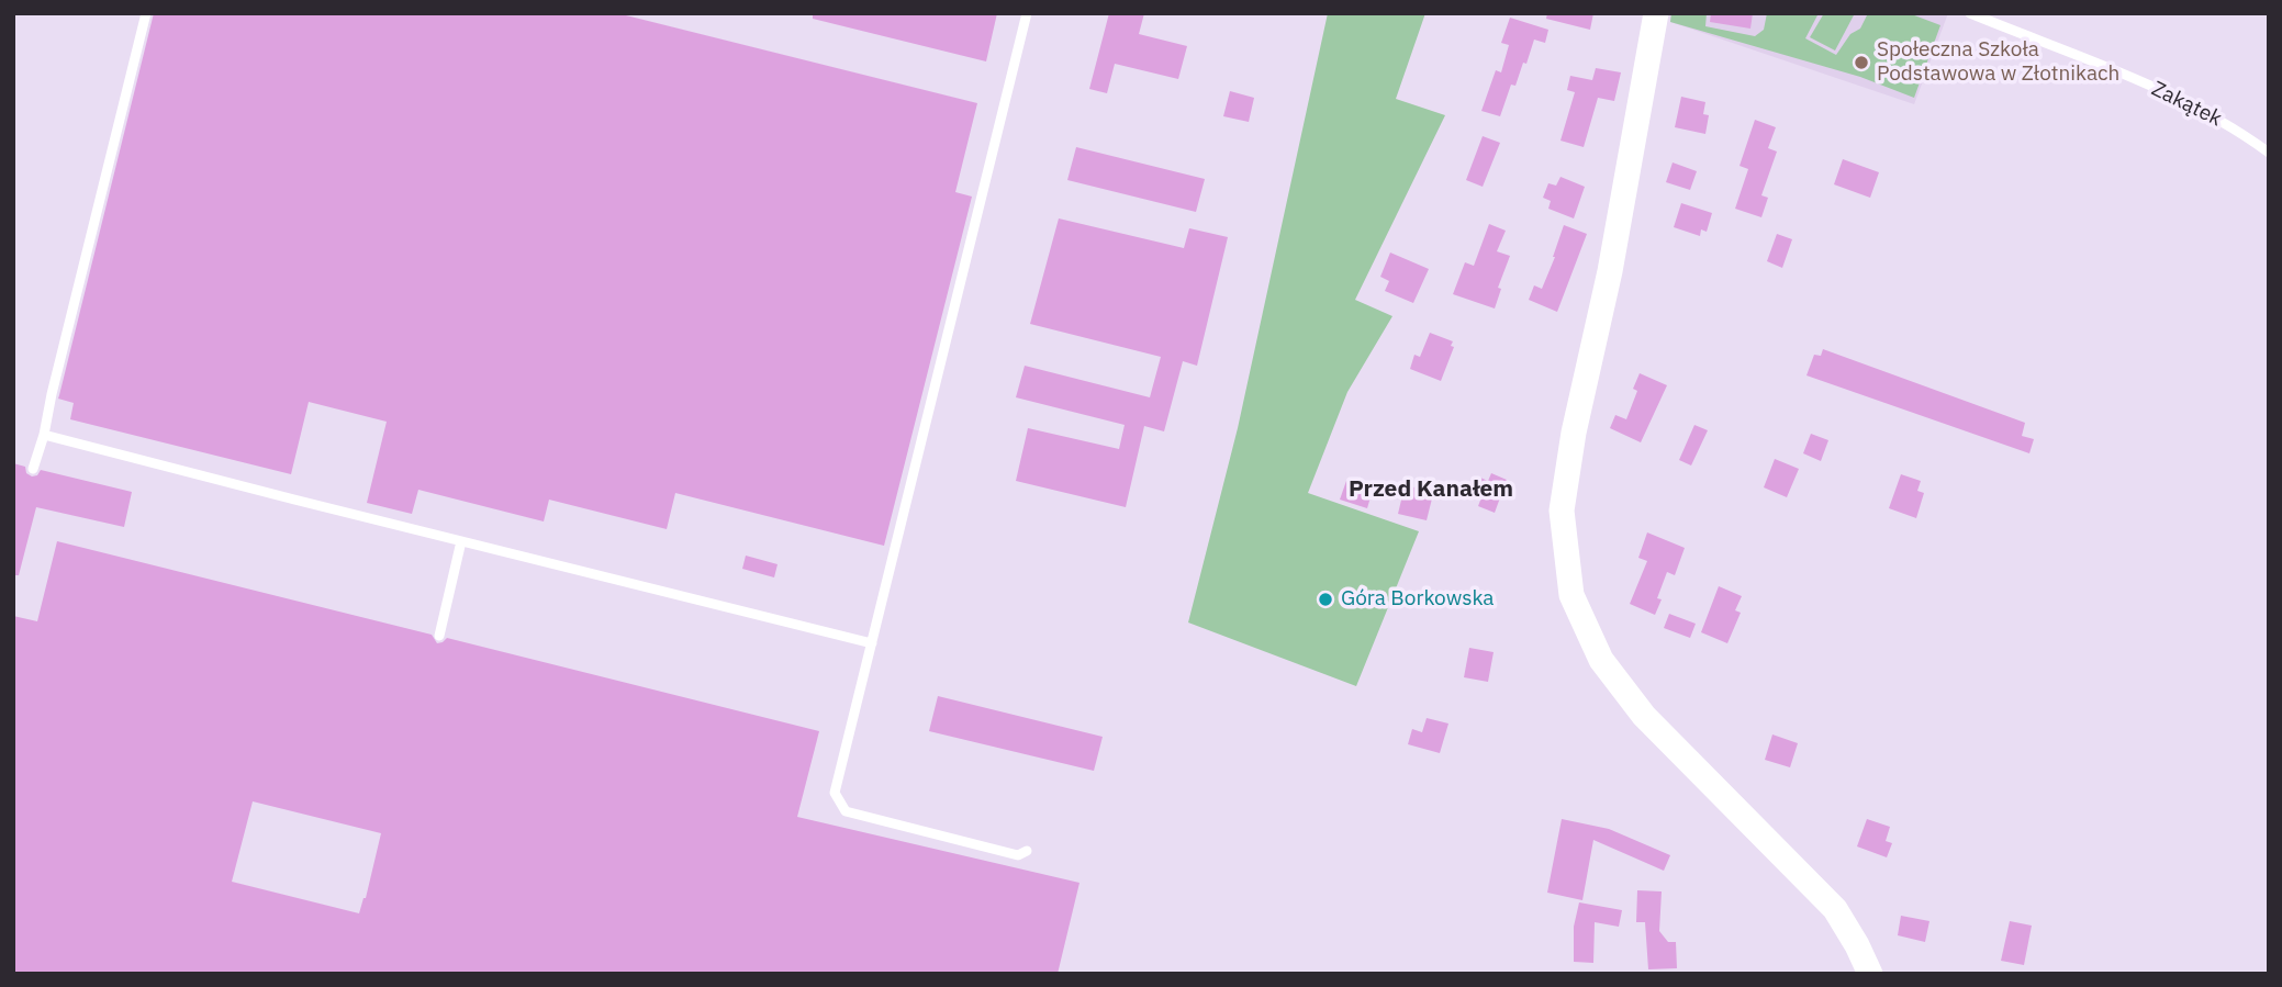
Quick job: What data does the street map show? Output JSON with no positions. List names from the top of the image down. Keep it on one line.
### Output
{"streets":{"lane":["Zakątek"]},"districts":["Przed Kanałem"],"places":["Społeczna Szkoła Podstawowa w Złotnikach","Góra Borkowska"]}
